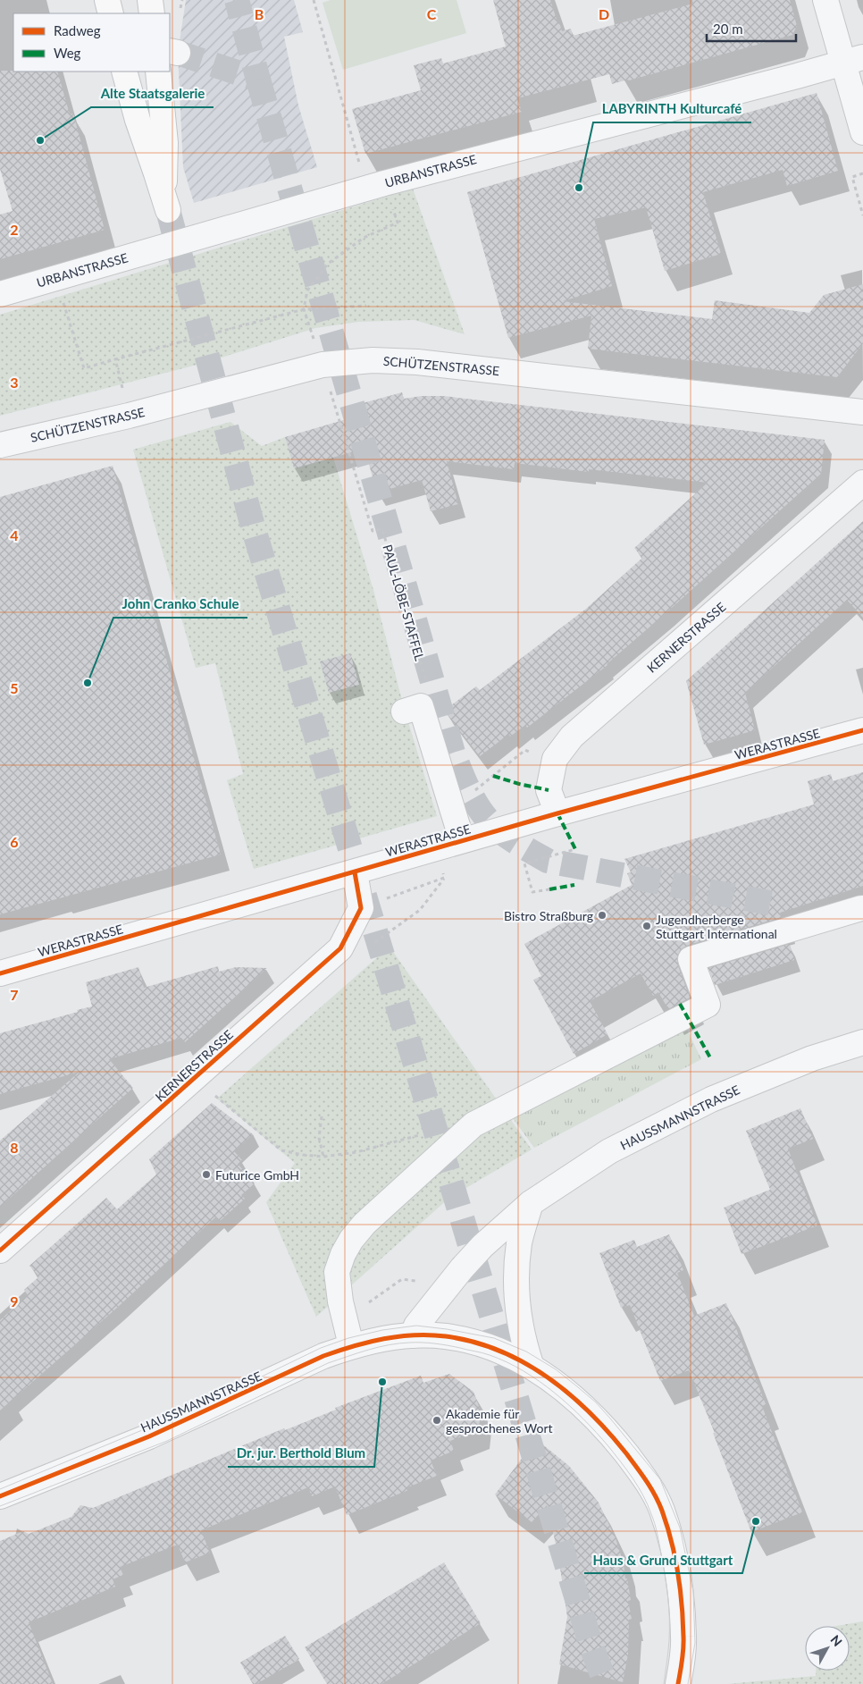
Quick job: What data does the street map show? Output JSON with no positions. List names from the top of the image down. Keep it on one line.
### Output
{"streets":{"street":["URBANSTRASSE","SCHÜTZENSTRASSE","KERNERSTRASSE","WERASTRASSE","HAUSSMANNSTRASSE"],"path":["PAUL-LÖBE-STAFFEL"]},"crossings":[["SCHÜTZENSTRASSE","PAUL-LÖBE-STAFFEL"],["KERNERSTRASSE","WERASTRASSE"]],"places":["Alte Staatsgalerie","LABYRINTH Kulturcafé","John Cranko Schule","Bistro Straßburg","Jugendherberge Stuttgart International","Futurice GmbH","Dr. jur. Berthold Blum","Akademie für gesprochenes Wort","Haus & Grund Stuttgart"],"legend":["Radweg","Weg"],"scale_bar":"20 m","north":"top right","grid":{"columns":["B","C","D"],"rows":["2","3","4","5","6","7","8","9"]}}
